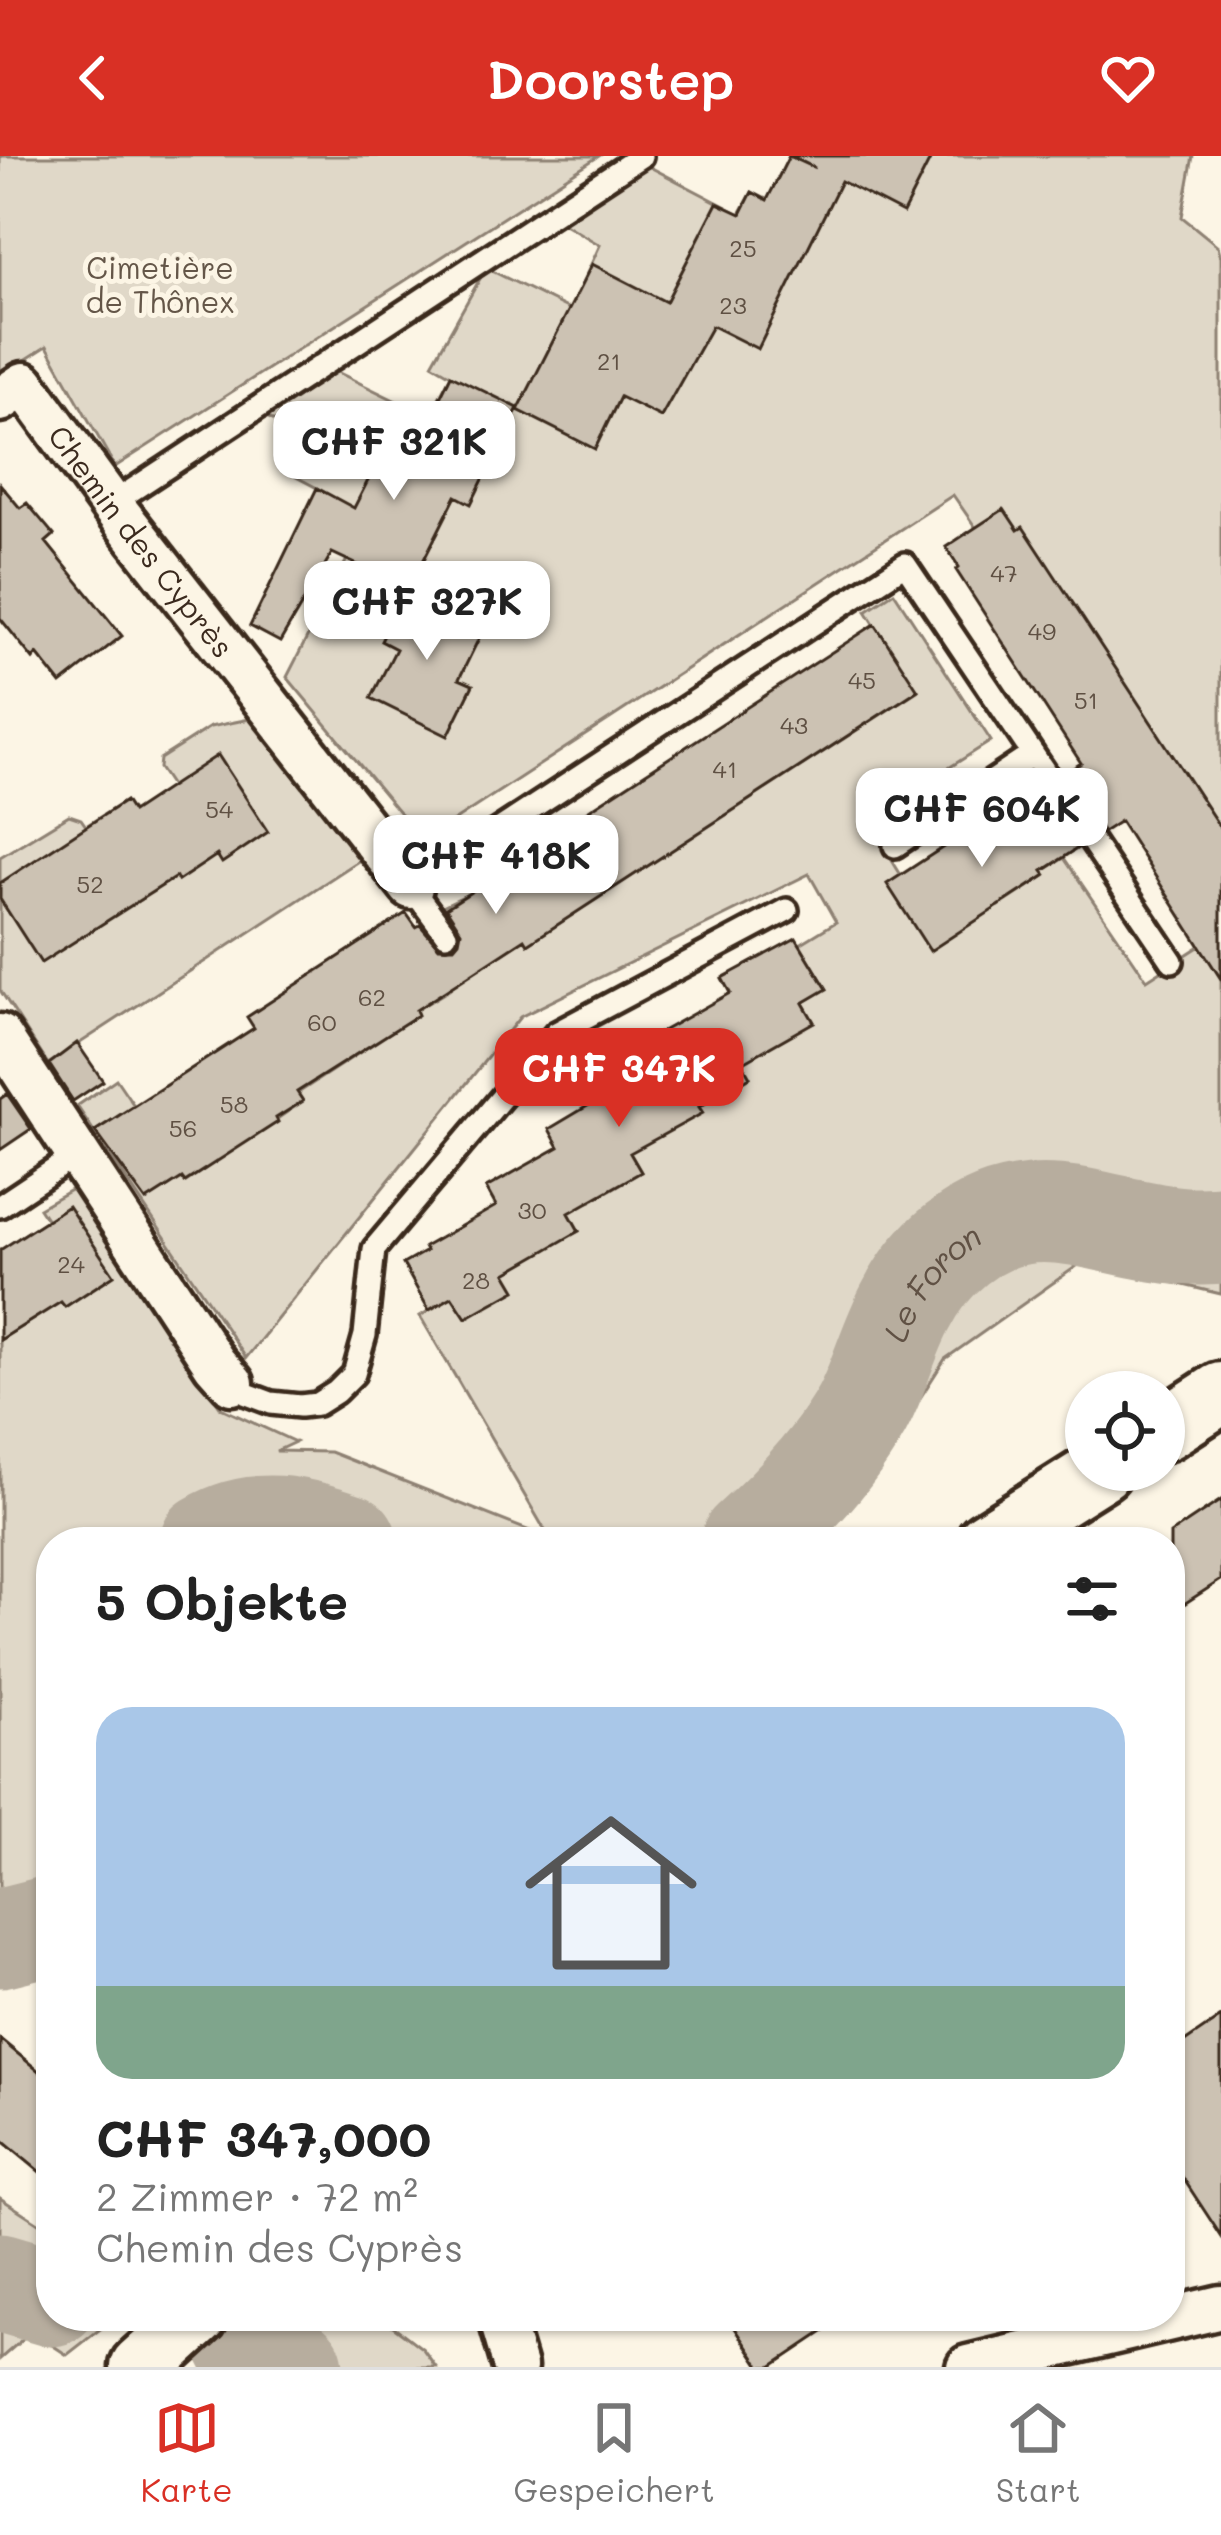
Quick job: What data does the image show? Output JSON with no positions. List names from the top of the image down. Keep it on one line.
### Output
{"streets":{"street":["Chemin des Cyprès"]},"water":["Le Foron"],"parks":["Cimetière de Thônex"],"house_numbers":["25","23","21","47","49","45","51","43","41","54","52","62","60","58","56","30","24","28"],"page":{"header":"Doorstep","price":["CHF 321K","CHF 327K","CHF 604K","CHF 418K","CHF 347K"],"heading":"5 Objekte","list":[{"name":"CHF 347,000","note":"2 Zimmer · 72 m² · Chemin des Cyprès"}],"tabs":["Karte","Gespeichert","Start"]}}
